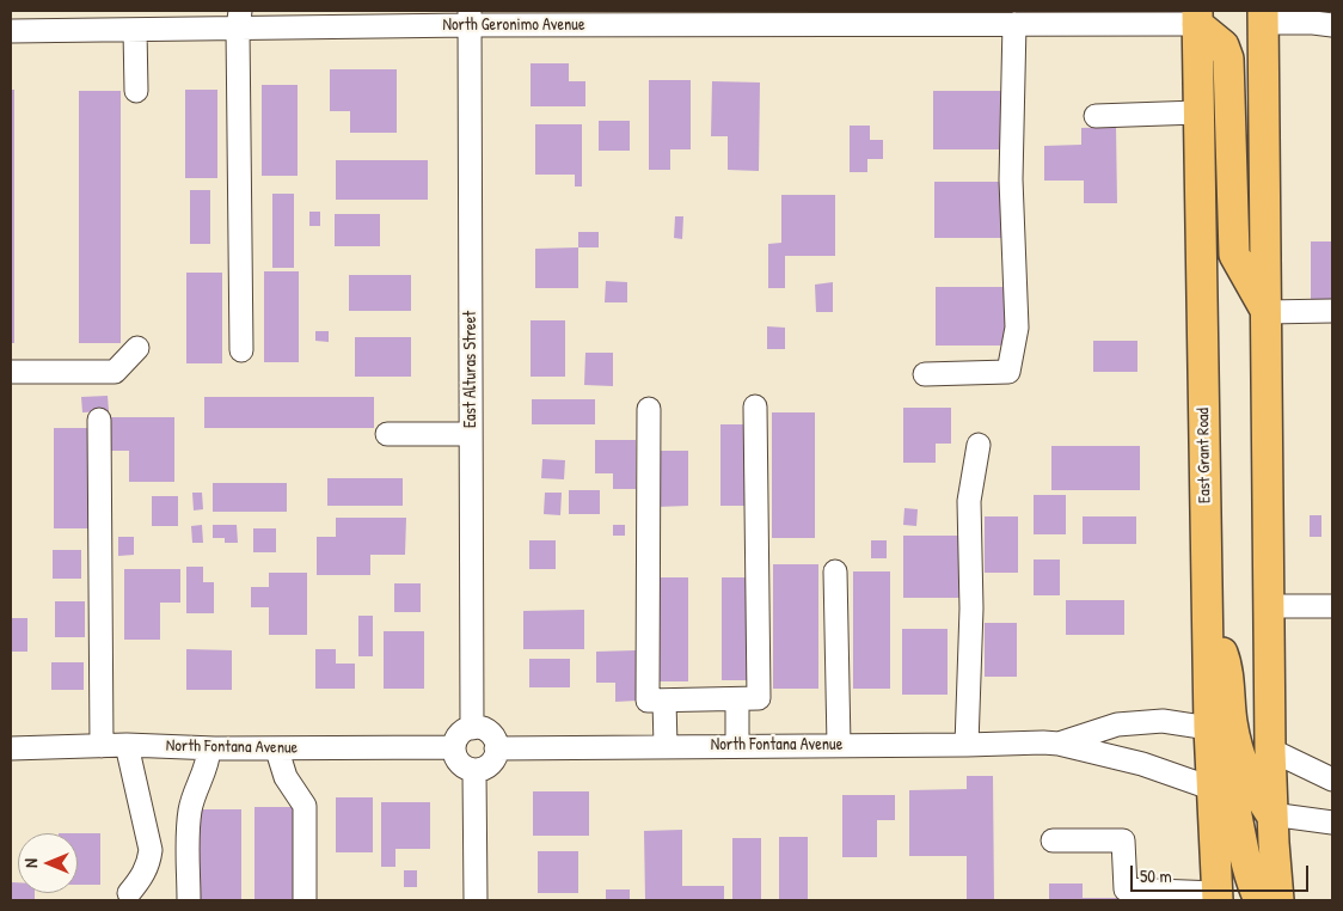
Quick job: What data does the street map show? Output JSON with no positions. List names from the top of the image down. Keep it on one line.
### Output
{"streets":{"main road":["East Grant Road"],"street":["North Geronimo Avenue","East Alturas Street","North Fontana Avenue"]},"crossings":[["North Geronimo Avenue","East Alturas Street"],["North Geronimo Avenue","East Grant Road"],["East Alturas Street","North Fontana Avenue"]],"scale_bar":"50 m","north":"left"}
